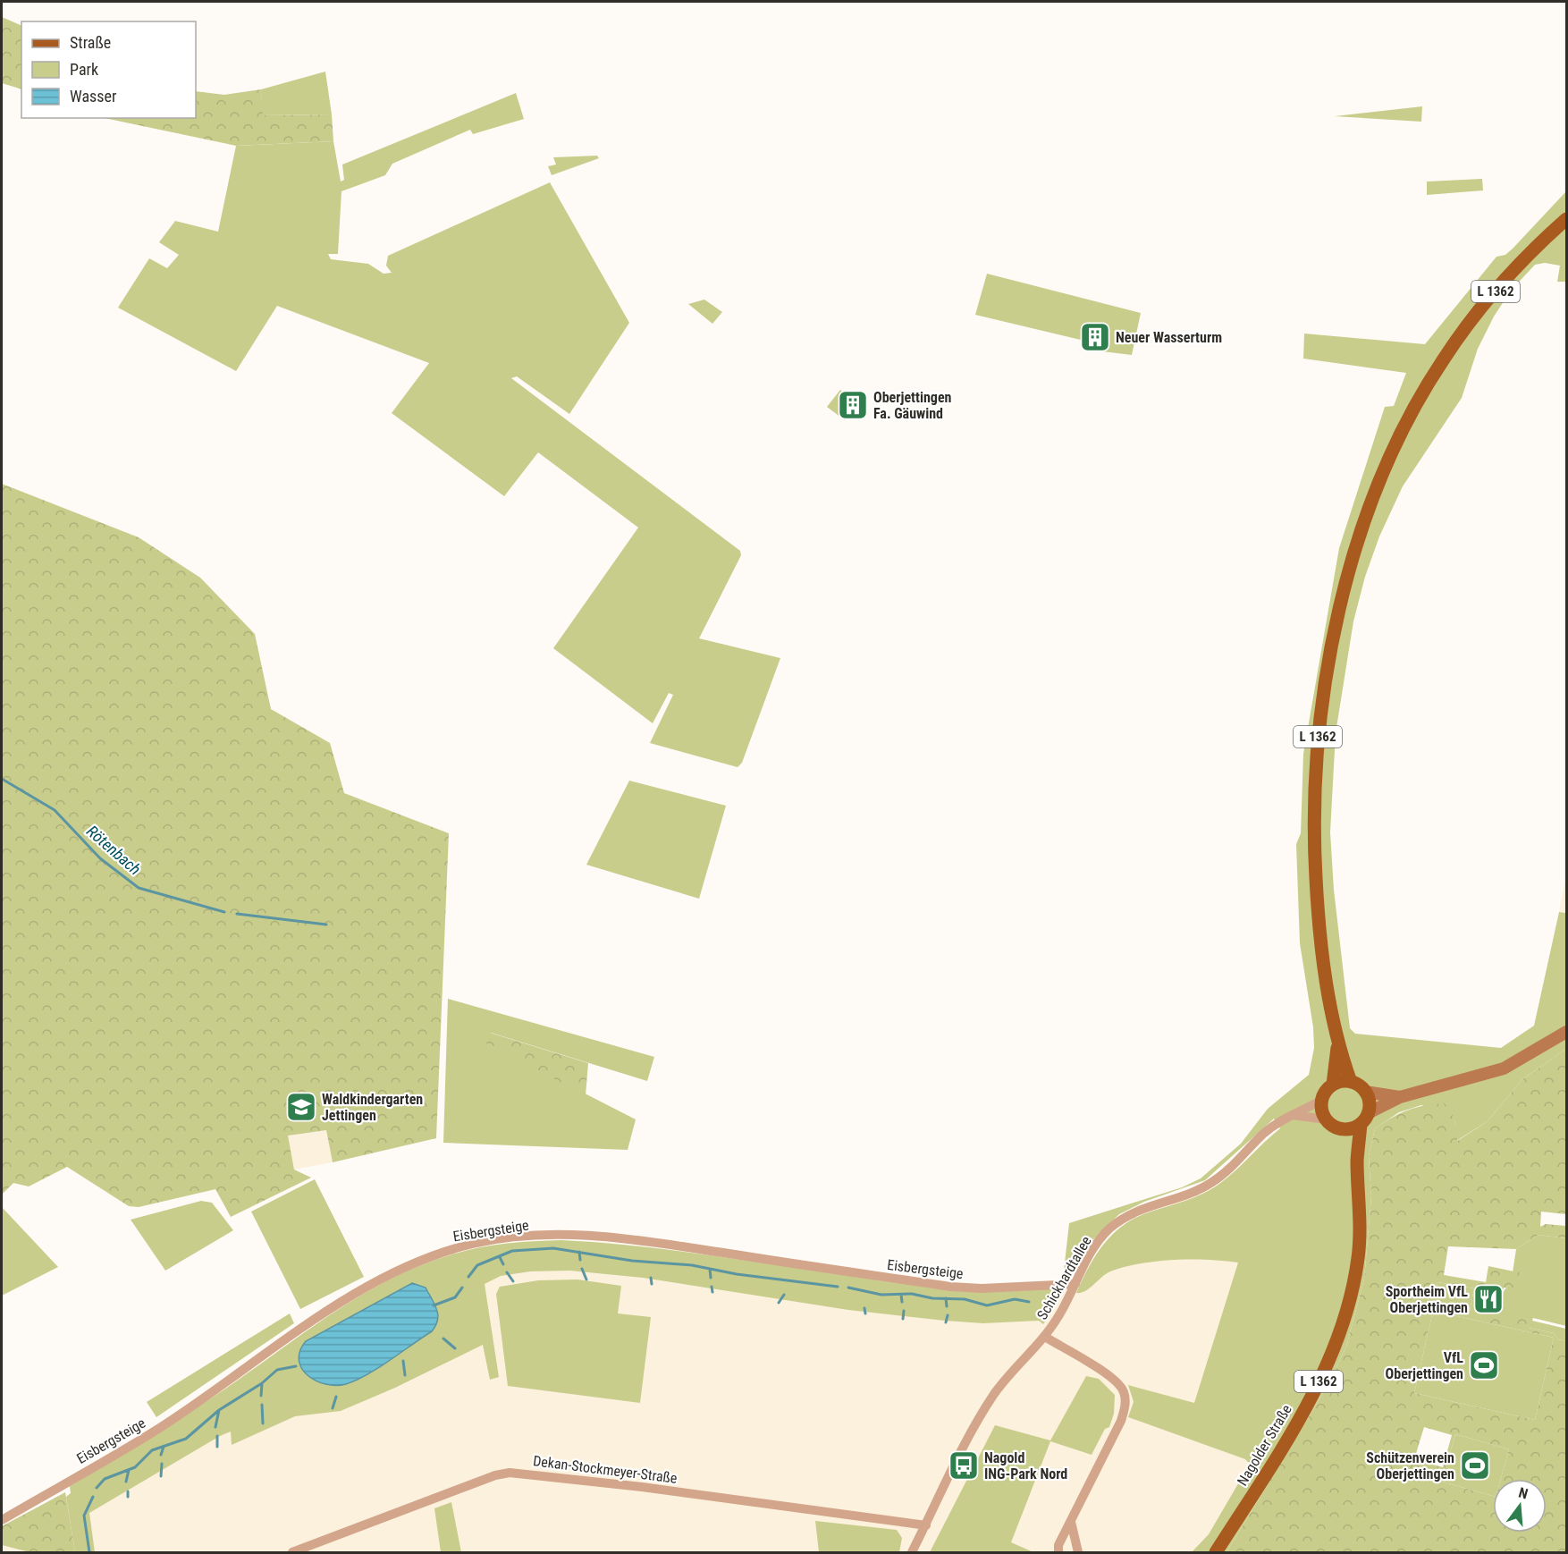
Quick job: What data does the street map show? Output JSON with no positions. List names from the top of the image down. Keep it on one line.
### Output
{"streets":{"main road":["L 1362","Nagolder Straße"],"street":["Eisbergsteige","Schickhardtallee","Dekan-Stockmeyer-Straße"]},"crossings":[["L 1362","Schickhardtallee"],["L 1362","Nagolder Straße"],["Eisbergsteige","Schickhardtallee"],["Schickhardtallee","Nagolder Straße"],["Schickhardtallee","Dekan-Stockmeyer-Straße"]],"water":["Rötenbach"],"places":{"building":["Neuer Wasserturm","Oberjettingen Fa. Gäuwind"],"school or university":["Waldkindergarten Jettingen"],"restaurant":["Sportheim VfL Oberjettingen"],"sports":["VfL Oberjettingen","Schützenverein Oberjettingen"],"bus stop":["Nagold ING-Park Nord"]},"legend":["Straße","Park","Wasser"],"north":"top"}
